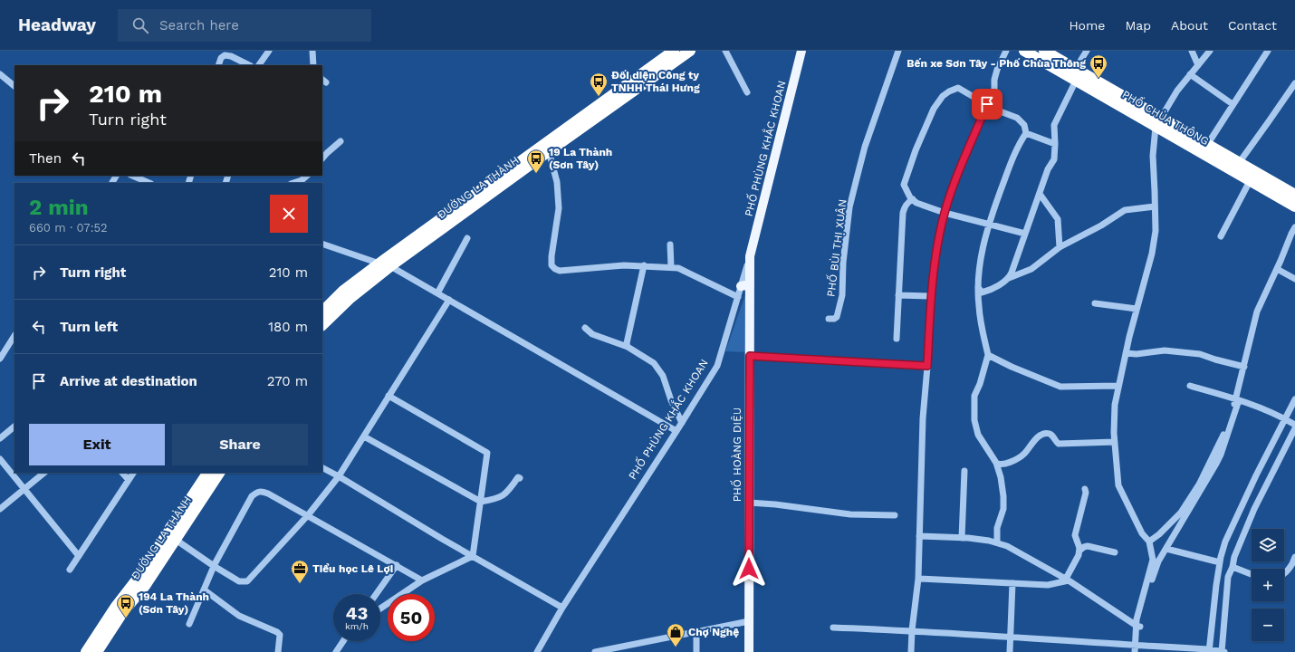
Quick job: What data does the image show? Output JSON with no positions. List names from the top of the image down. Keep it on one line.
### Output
{"streets":{"highway":["PHỐ CHÙA THÔNG","ĐƯỜNG LA THÀNH"],"main road":["PHỐ PHÙNG KHẮC KHOAN","PHỐ HOÀNG DIỆU"],"street":["PHỐ BÙI THỊ XUÂN"]},"crossings":[["PHỐ PHÙNG KHẮC KHOAN","PHỐ HOÀNG DIỆU"]],"places":{"bus stop":["Bến xe Sơn Tây - Phố Chùa Thông","Đối diện Công ty TNHH Thái Hưng","19 La Thành (Sơn Tây)","194 La Thành (Sơn Tây)"],"office":["Tiểu học Lê Lợi"],"shop":["Chợ Nghệ"]},"page":{"header":"Headway","search":"Search here","nav":["Home","Map","About","Contact"],"turn":["210 m","Turn right"],"then":"Then","heading":["2 min","660 m · 07:52"],"list":[{"name":"Turn right","value":"210 m"},{"name":"Turn left","value":"180 m"},{"name":"Arrive at destination","value":"270 m"}],"buttons":["Exit","Share"],"map_buttons":["+","−"],"speed":"43 km/h","limit":"50"}}
